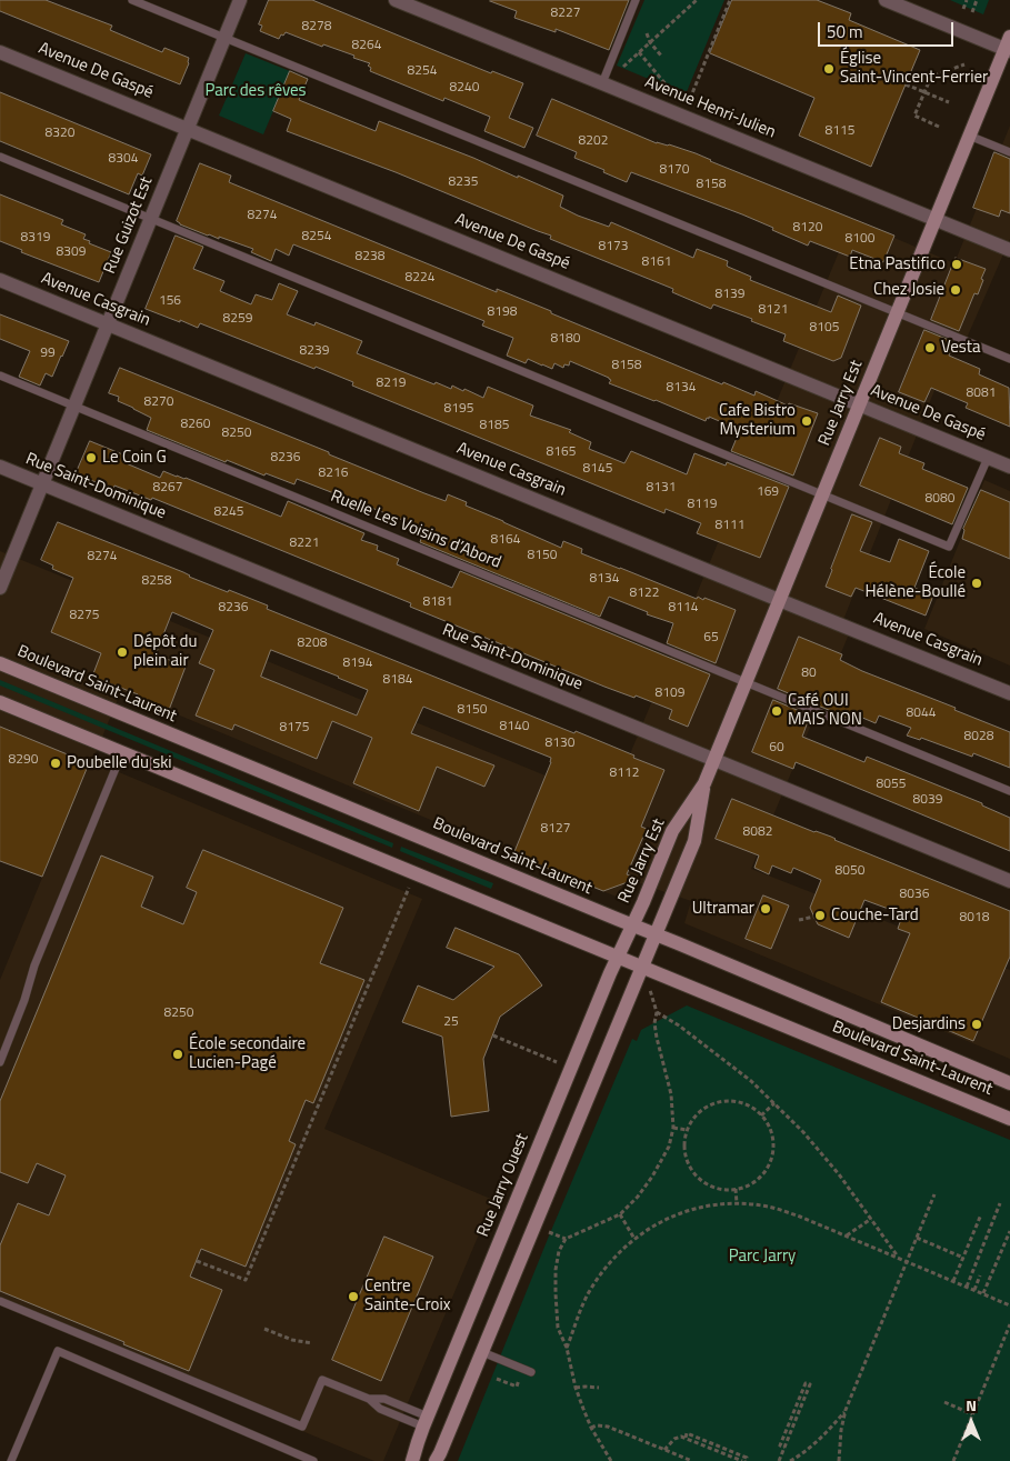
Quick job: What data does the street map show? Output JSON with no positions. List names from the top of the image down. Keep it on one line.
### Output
{"streets":{"main road":["Rue Jarry Est","Boulevard Saint-Laurent","Rue Jarry Ouest"],"street":["Avenue De Gaspé","Avenue Henri-Julien","Rue Guizot Est","Avenue Casgrain","Rue Saint-Dominique"],"lane":["Ruelle Les Voisins d’Abord"]},"crossings":[["Avenue De Gaspé","Rue Guizot Est"],["Avenue De Gaspé","Rue Jarry Est"],["Avenue Henri-Julien","Rue Jarry Est"],["Rue Guizot Est","Avenue Casgrain"],["Rue Guizot Est","Rue Saint-Dominique"],["Rue Guizot Est","Ruelle Les Voisins d’Abord"],["Avenue Casgrain","Rue Jarry Est"],["Rue Jarry Est","Rue Saint-Dominique"],["Rue Jarry Est","Ruelle Les Voisins d’Abord"],["Rue Jarry Est","Boulevard Saint-Laurent"],["Rue Jarry Est","Rue Jarry Ouest"],["Boulevard Saint-Laurent","Rue Jarry Ouest"]],"parks":["Parc des rêves","Parc Jarry"],"places":["Église Saint-Vincent-Ferrier","Etna Pastifico","Chez Josie","Vesta","Cafe Bistro Mysterium","Le Coin G","École Hélène-Boullé","Dépôt du plein air","Café OUI MAIS NON","Poubelle du ski","Ultramar","Couche-Tard","Desjardins","École secondaire Lucien-Pagé","Centre Sainte-Croix"],"house_numbers":["8227","8278","8264","8254","8240","8115","8320","8202","8304","8170","8235","8158","8274","8120","8254","8319","8100","8173","8309","8238","8161","8224","8139","156","8121","8198","8259","8105","8180","8239","99","8158","8219","8134","8081","8270","8195","8260","8185","8250","8165","8236","8145","8216","8267","8131","169","8080","8119","8245","8111","8164","8221","8150","8274","8134","8258","8122","8181","8236","8114","8275","65","8208","8194","80","8184","8109","8150","8044","8140","8175","8028","8130","60","8290","8112","8055","8039","8127","8082","8050","8036","8018","8250","25"],"scale_bar":"50 m","north":"top"}
